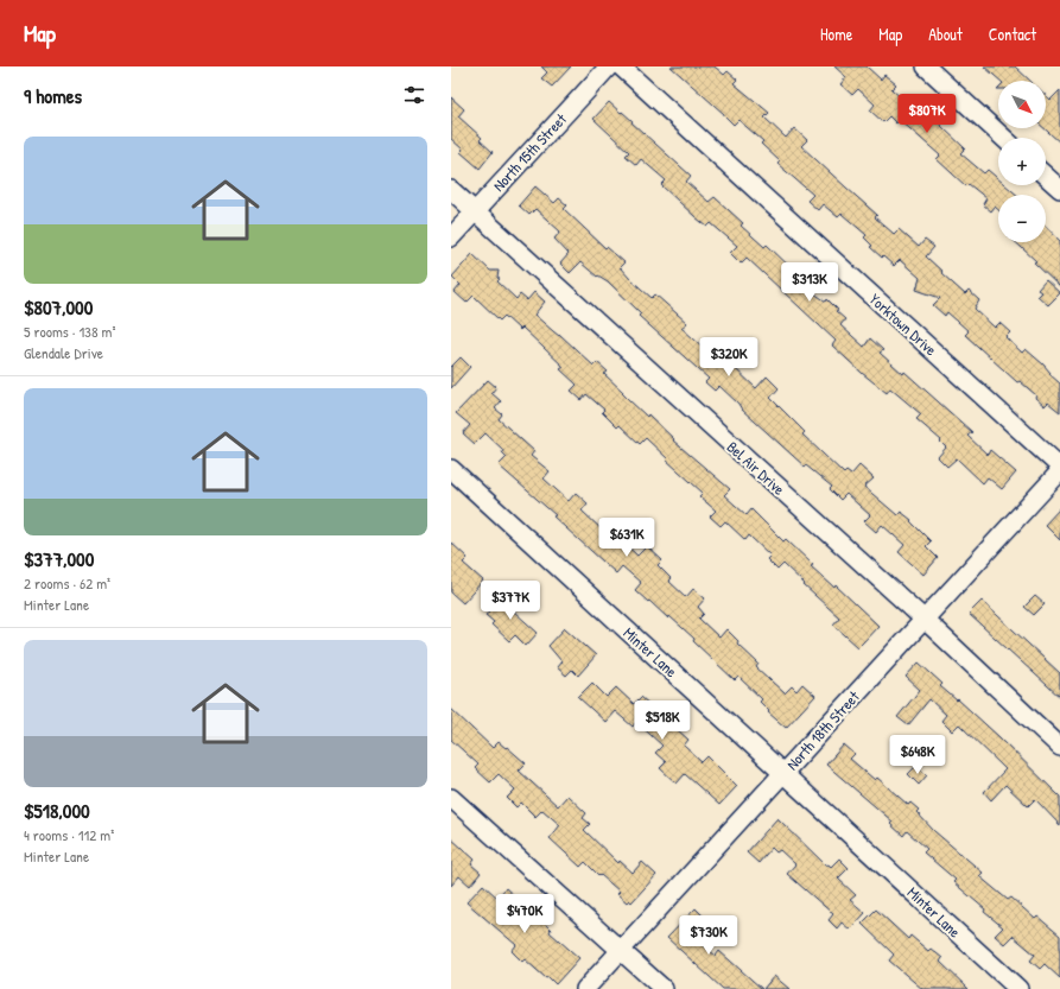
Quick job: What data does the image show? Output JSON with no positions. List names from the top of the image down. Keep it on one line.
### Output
{"streets":{"street":["North 15th Street","Yorktown Drive","Bel Air Drive","Minter Lane","North 18th Street"]},"crossings":[["North 15th Street","Bel Air Drive"],["Bel Air Drive","North 18th Street"],["Minter Lane","North 18th Street"]],"north":"bottom right","page":{"header":"Map","nav":["Home","Map","About","Contact"],"heading":"9 homes","map_buttons":["+","−"],"price":["$807K","$313K","$320K","$631K","$377K","$518K","$648K","$470K","$730K"],"list":[{"name":"$807,000","note":"5 rooms · 138 m² · Glendale Drive"},{"name":"$377,000","note":"2 rooms · 62 m² · Minter Lane"},{"name":"$518,000","note":"4 rooms · 112 m² · Minter Lane"}]}}
